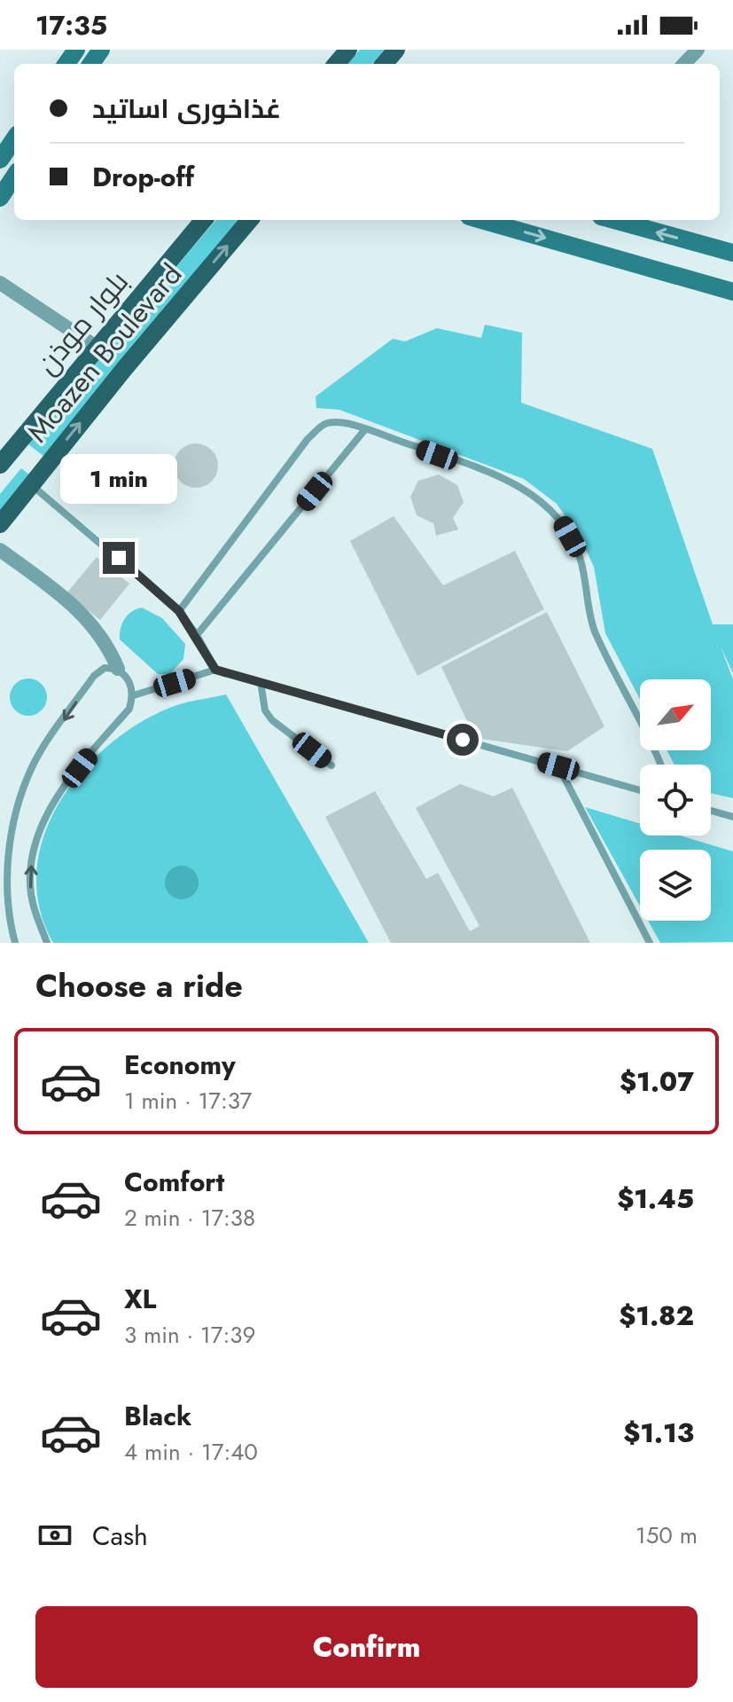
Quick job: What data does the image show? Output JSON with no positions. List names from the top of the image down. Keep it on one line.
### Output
{"streets":{"main road":["بلوار موذن","Moazen Boulevard"]},"one_way":["Moazen Boulevard"],"north":"top right","page":{"status":"17:35","banner":["غذاخوری اساتید","Drop-off"],"bubble":"1 min","heading":"Choose a ride","list":[{"name":"Economy","note":"1 min · 17:37","value":"$1.07"},{"name":"Comfort","note":"2 min · 17:38","value":"$1.45"},{"name":"XL","note":"3 min · 17:39","value":"$1.82"},{"name":"Black","note":"4 min · 17:40","value":"$1.13"}],"pay":["Cash","150 m"],"buttons":"Confirm"}}
